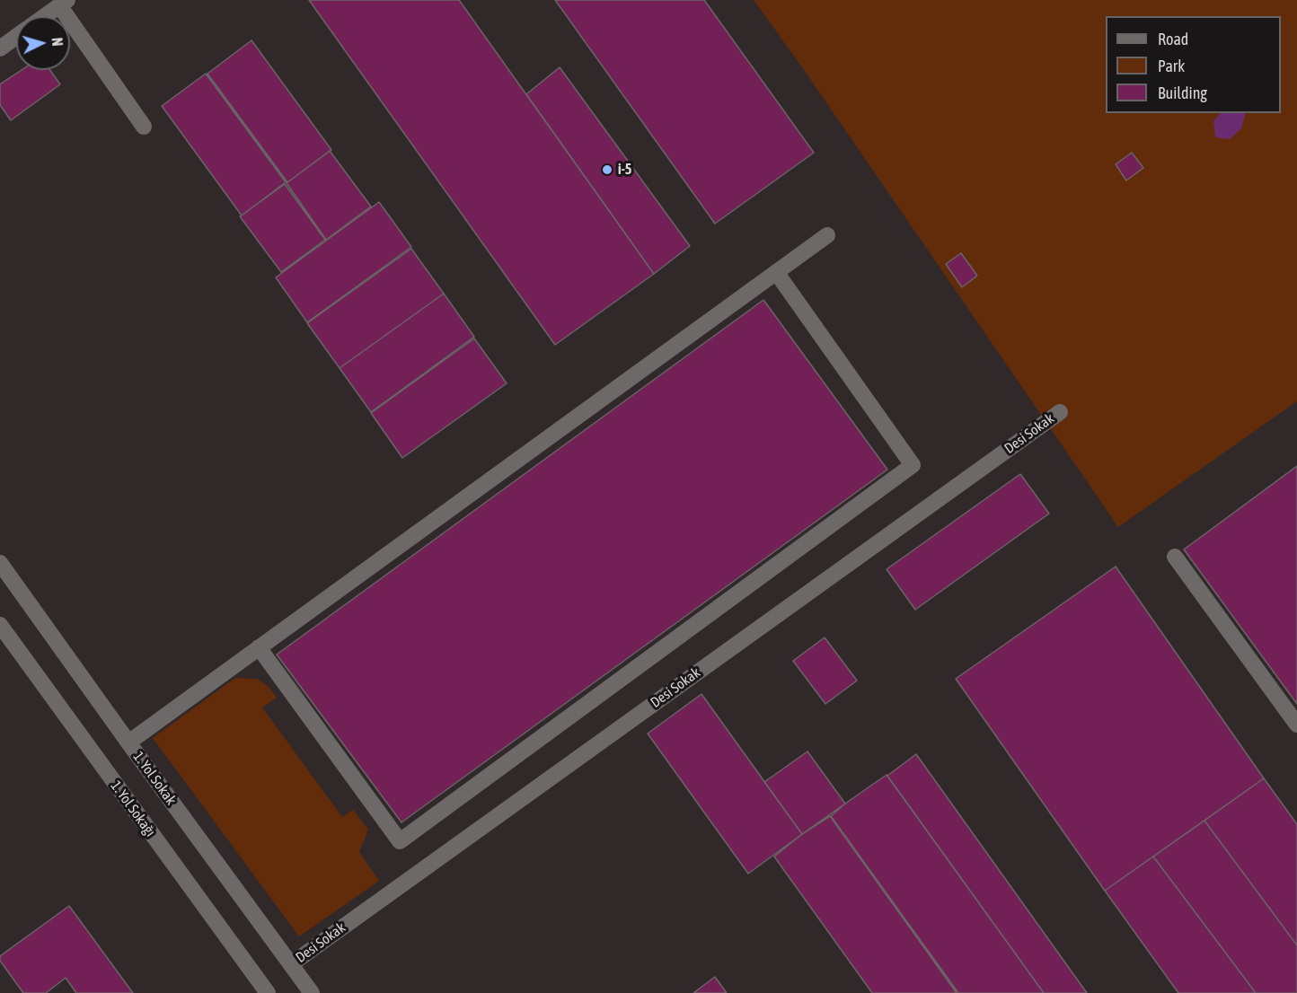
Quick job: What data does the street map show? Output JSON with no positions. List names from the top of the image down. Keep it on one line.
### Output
{"streets":{"street":["Desi Sokak","1. Yol Sokak","1. Yol Sokağı"]},"crossings":[["Desi Sokak","1. Yol Sokak"]],"places":["i-5"],"legend":["Road","Park","Building"],"north":"right"}
